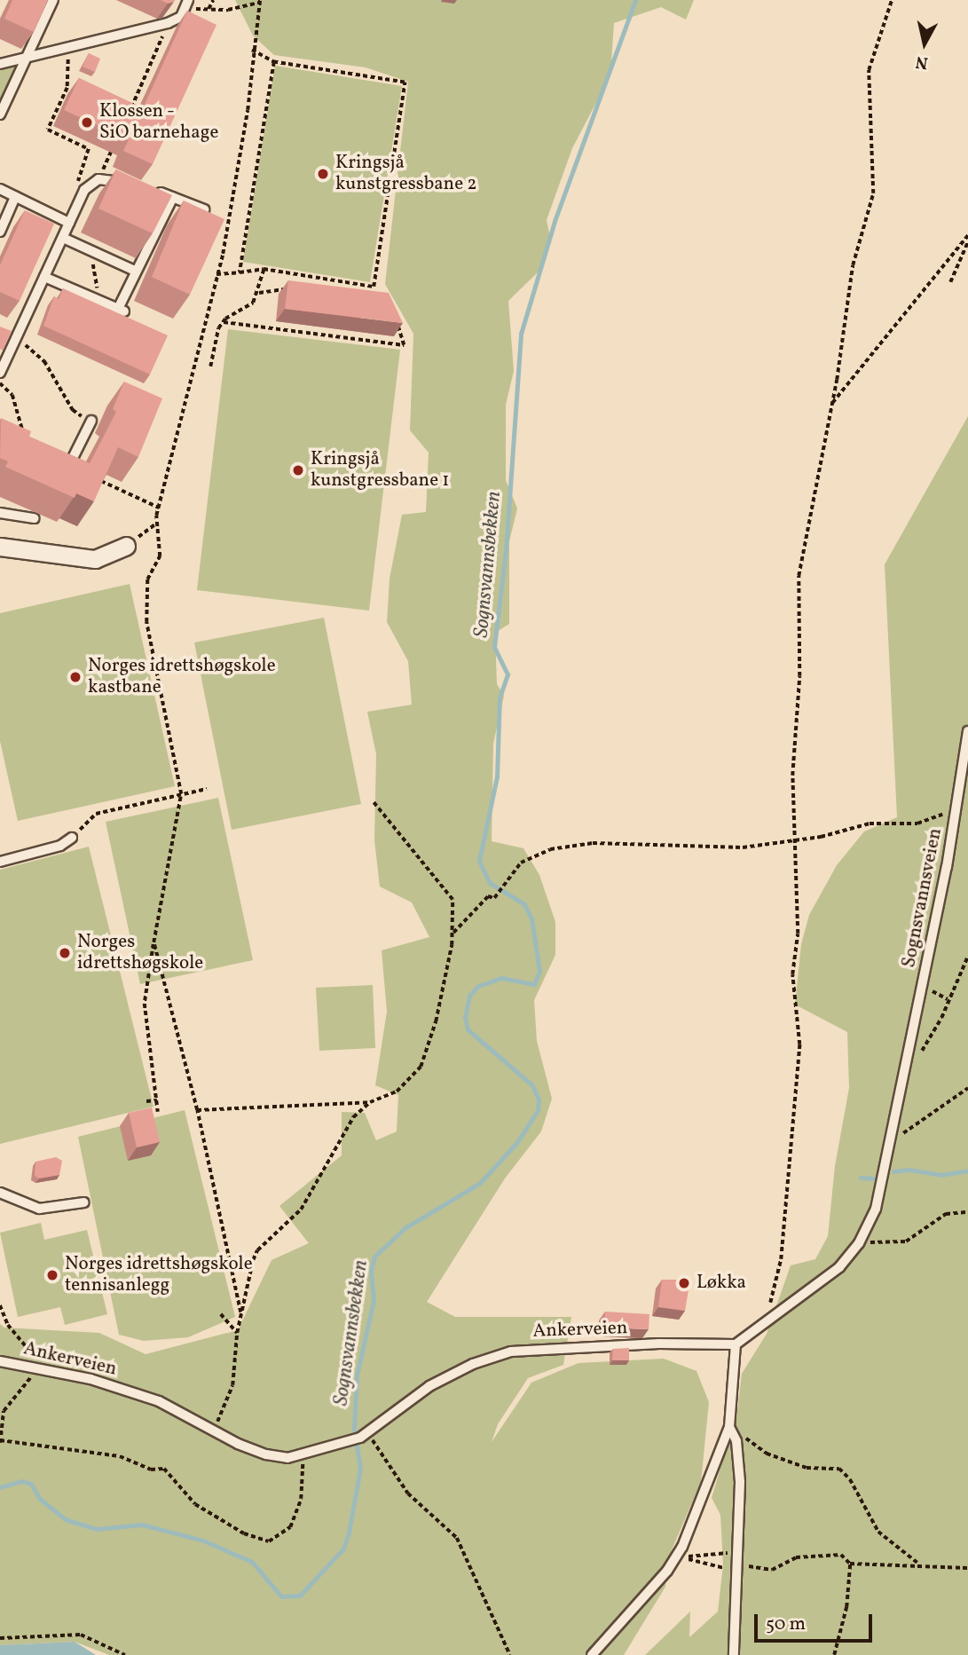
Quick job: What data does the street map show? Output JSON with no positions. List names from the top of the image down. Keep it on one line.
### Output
{"streets":{"lane":["Sognsvannsveien","Ankerveien"]},"water":["Sognsvannsbekken"],"places":["Klossen - SiO barnehage","Kringsjå kunstgressbane 2","Kringsjå kunstgressbane 1","Norges idrettshøgskole kastbane","Norges idrettshøgskole","Norges idrettshøgskole tennisanlegg","Løkka"],"scale_bar":"50 m","north":"bottom"}
